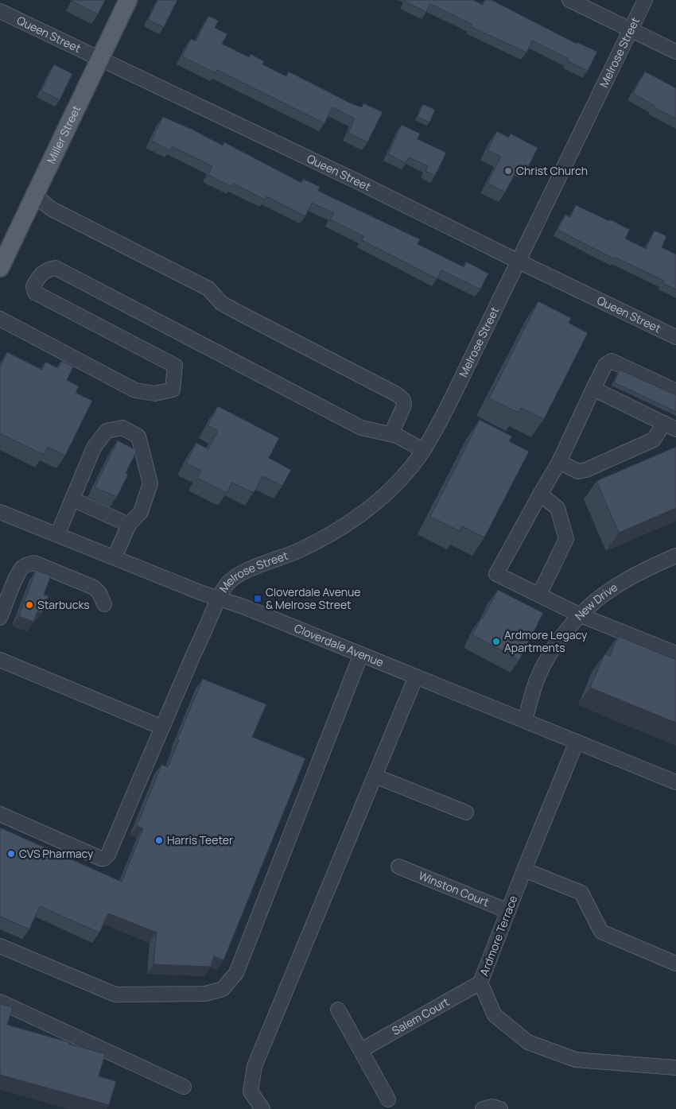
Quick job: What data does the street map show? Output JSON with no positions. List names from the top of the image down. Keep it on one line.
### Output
{"streets":{"main road":["Miller Street"],"street":["Queen Street","Melrose Street","New Drive","Cloverdale Avenue","Winston Court","Ardmore Terrace","Salem Court"]},"crossings":[["Queen Street","Melrose Street"],["Queen Street","Miller Street"],["Melrose Street","Cloverdale Avenue"],["New Drive","Cloverdale Avenue"],["Cloverdale Avenue","Ardmore Terrace"],["Winston Court","Ardmore Terrace"],["Ardmore Terrace","Salem Court"]],"places":{"other":["Christ Church","Starbucks","Ardmore Legacy Apartments","Harris Teeter","CVS Pharmacy"],"transit":["Cloverdale Avenue & Melrose Street"]}}
